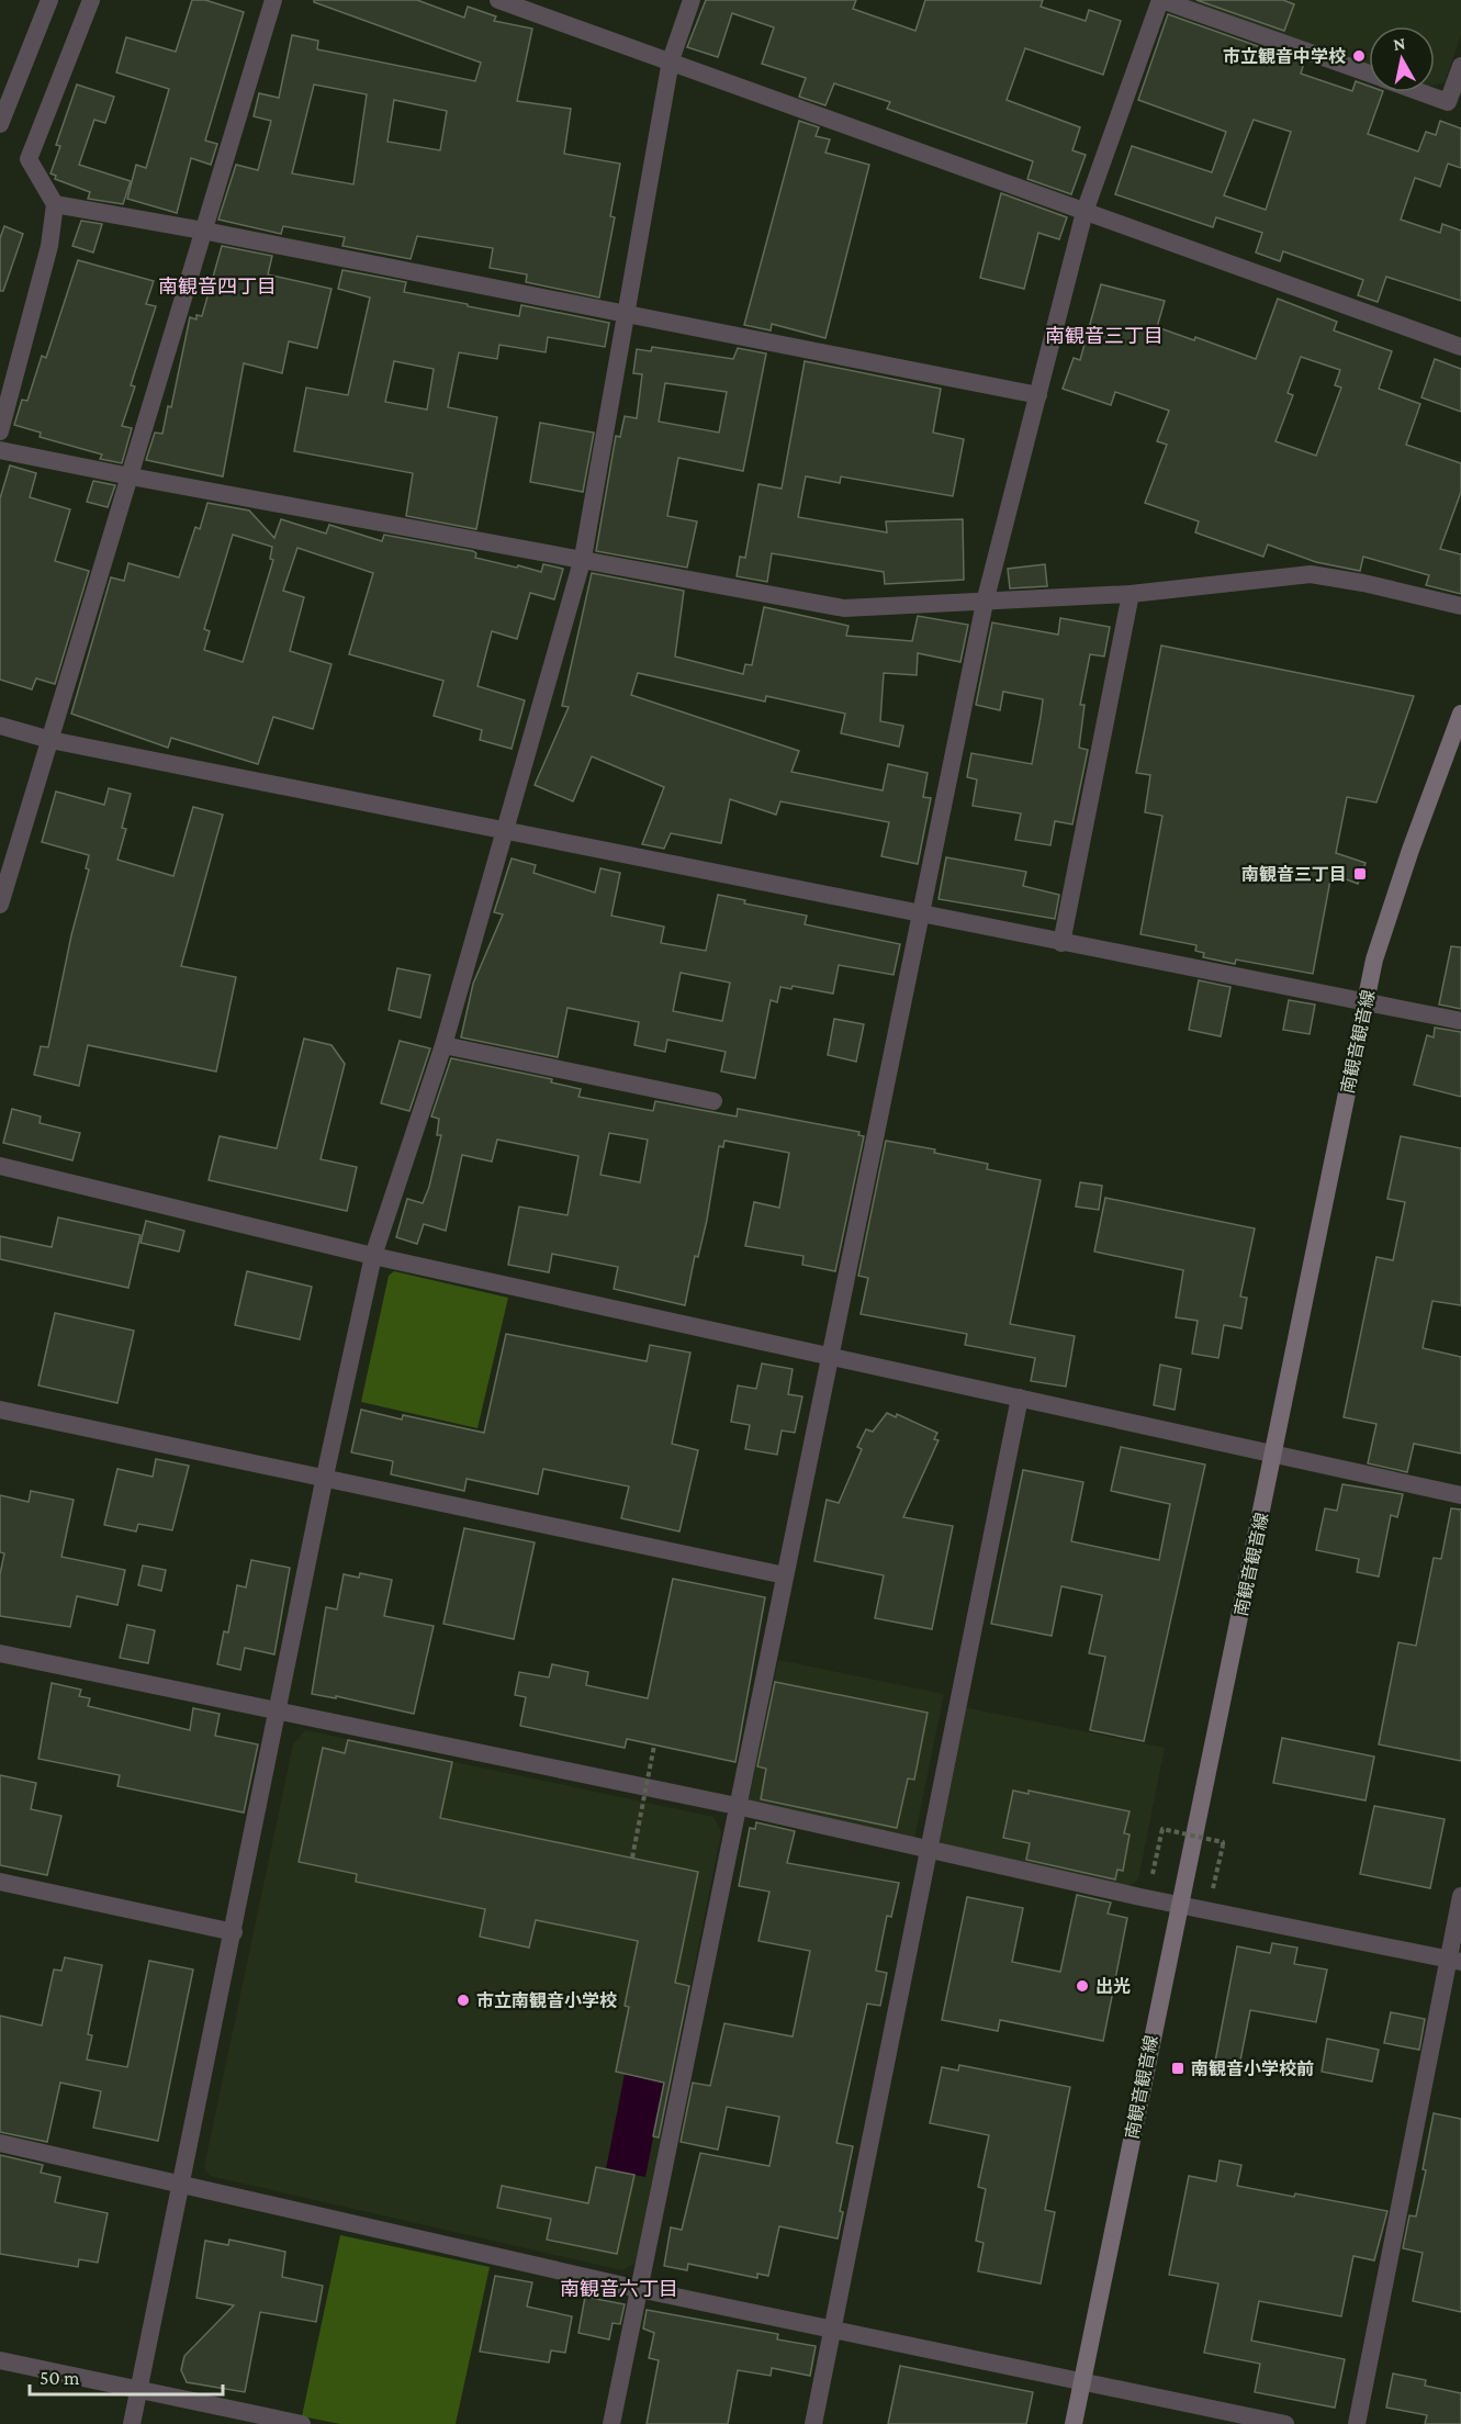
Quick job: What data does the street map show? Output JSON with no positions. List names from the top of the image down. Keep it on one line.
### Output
{"streets":{"main road":["南観音観音線"]},"districts":["南観音四丁目","南観音三丁目","南観音六丁目"],"places":{"other":["市立観音中学校","出光","市立南観音小学校"],"transit":["南観音三丁目","南観音小学校前"]},"scale_bar":"50 m","north":"top"}
